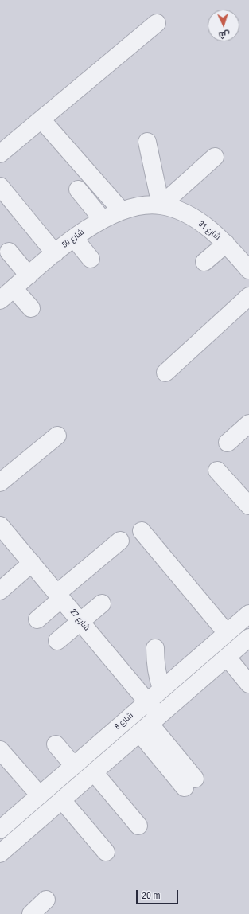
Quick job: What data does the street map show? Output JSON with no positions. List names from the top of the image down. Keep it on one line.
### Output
{"streets":{"street":["شارع 31","شارع 50","شارع 27","شارع 8"]},"crossings":[["شارع 31","شارع 50"],["شارع 27","شارع 8"]],"scale_bar":"20 m","north":"bottom"}
